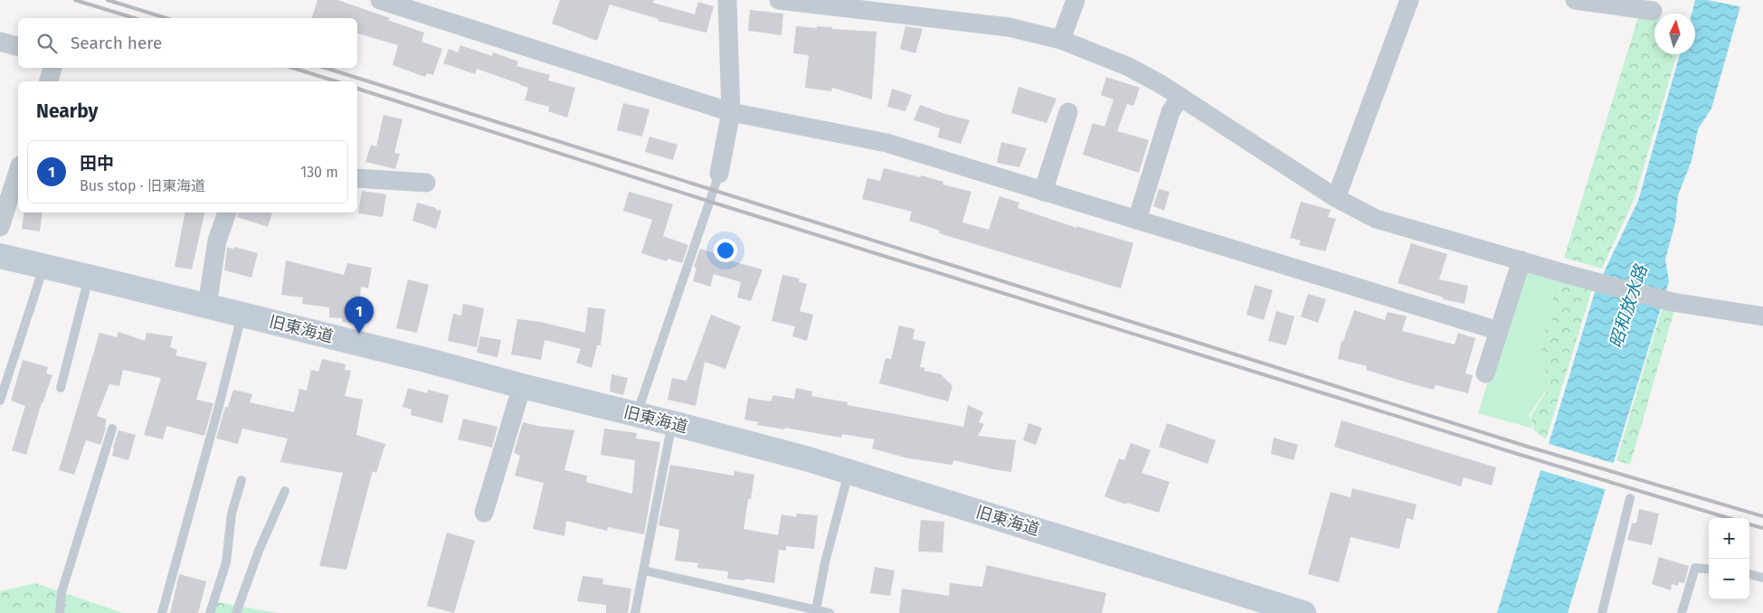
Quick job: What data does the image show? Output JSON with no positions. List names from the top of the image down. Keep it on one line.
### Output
{"streets":{"main road":["旧東海道"]},"water":["昭和放水路"],"north":"top","page":{"search":"Search here","heading":"Nearby","list":[{"mark":"1","name":"田中","note":"Bus stop · 旧東海道","value":"130 m"}],"pins":"1","map_buttons":["+","−"]}}
